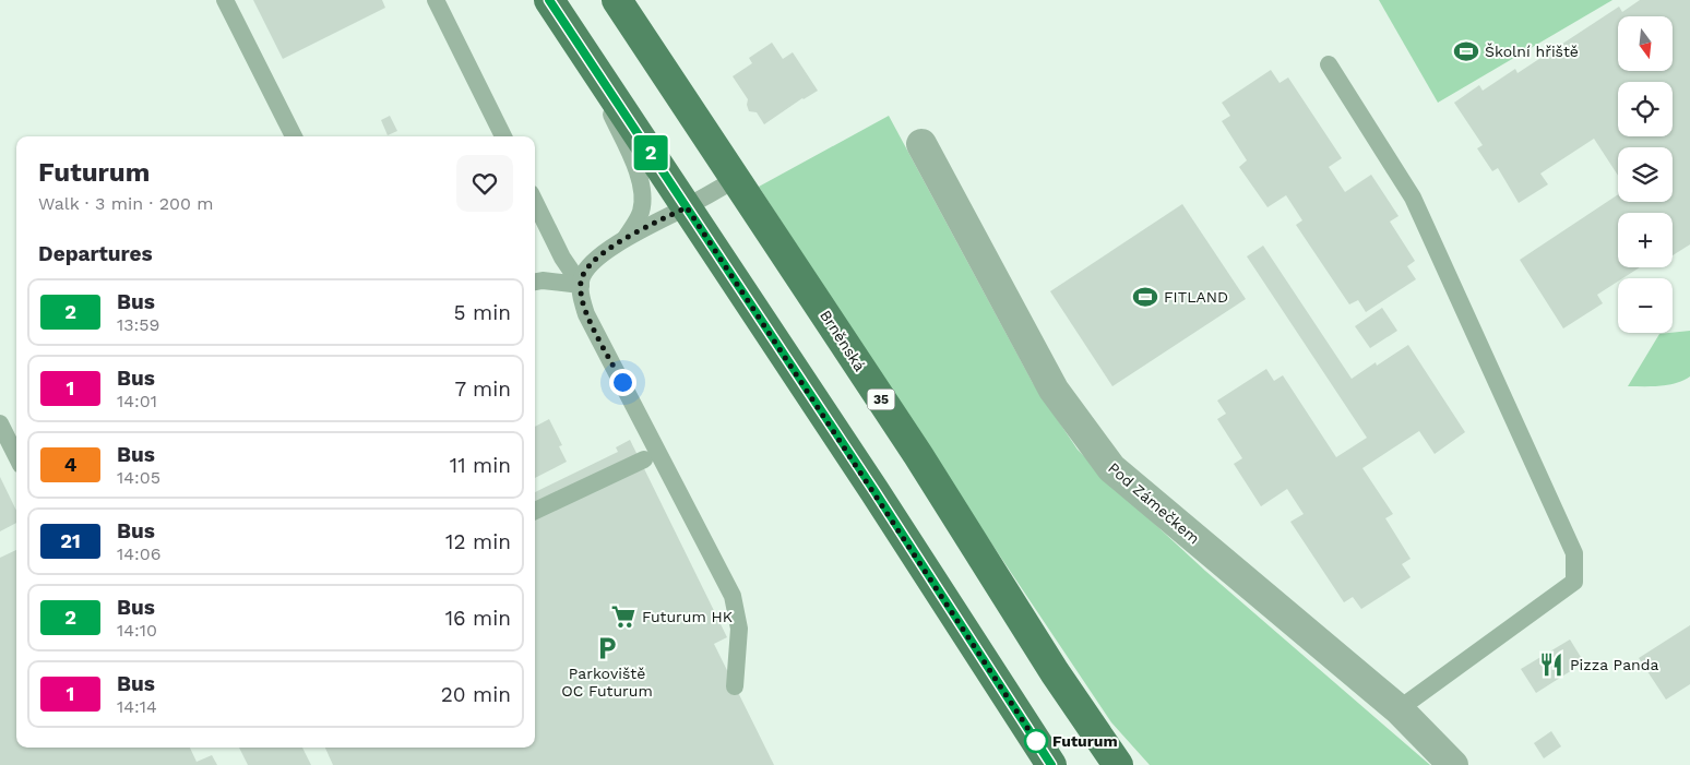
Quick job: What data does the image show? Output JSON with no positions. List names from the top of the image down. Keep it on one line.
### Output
{"streets":{"main road":["Brněnská","35"],"street":["Pod Zámečkem"]},"places":{"sports":["Školní hřiště","FITLAND"],"supermarket":["Futurum HK"],"parking":["Parkoviště OC Futurum"],"restaurant":["Pizza Panda"],"other":["Futurum"]},"lines":["bus line 2"],"north":"bottom","page":{"on_map":"2","map_buttons":["+","−"],"heading":[["Futurum","Walk · 3 min · 200 m"],"Departures"],"list":[{"mark":"2","name":"Bus","note":"13:59","value":"5 min"},{"mark":"1","name":"Bus","note":"14:01","value":"7 min"},{"mark":"4","name":"Bus","note":"14:05","value":"11 min"},{"mark":"21","name":"Bus","note":"14:06","value":"12 min"},{"mark":"2","name":"Bus","note":"14:10","value":"16 min"},{"mark":"1","name":"Bus","note":"14:14","value":"20 min"}]}}
